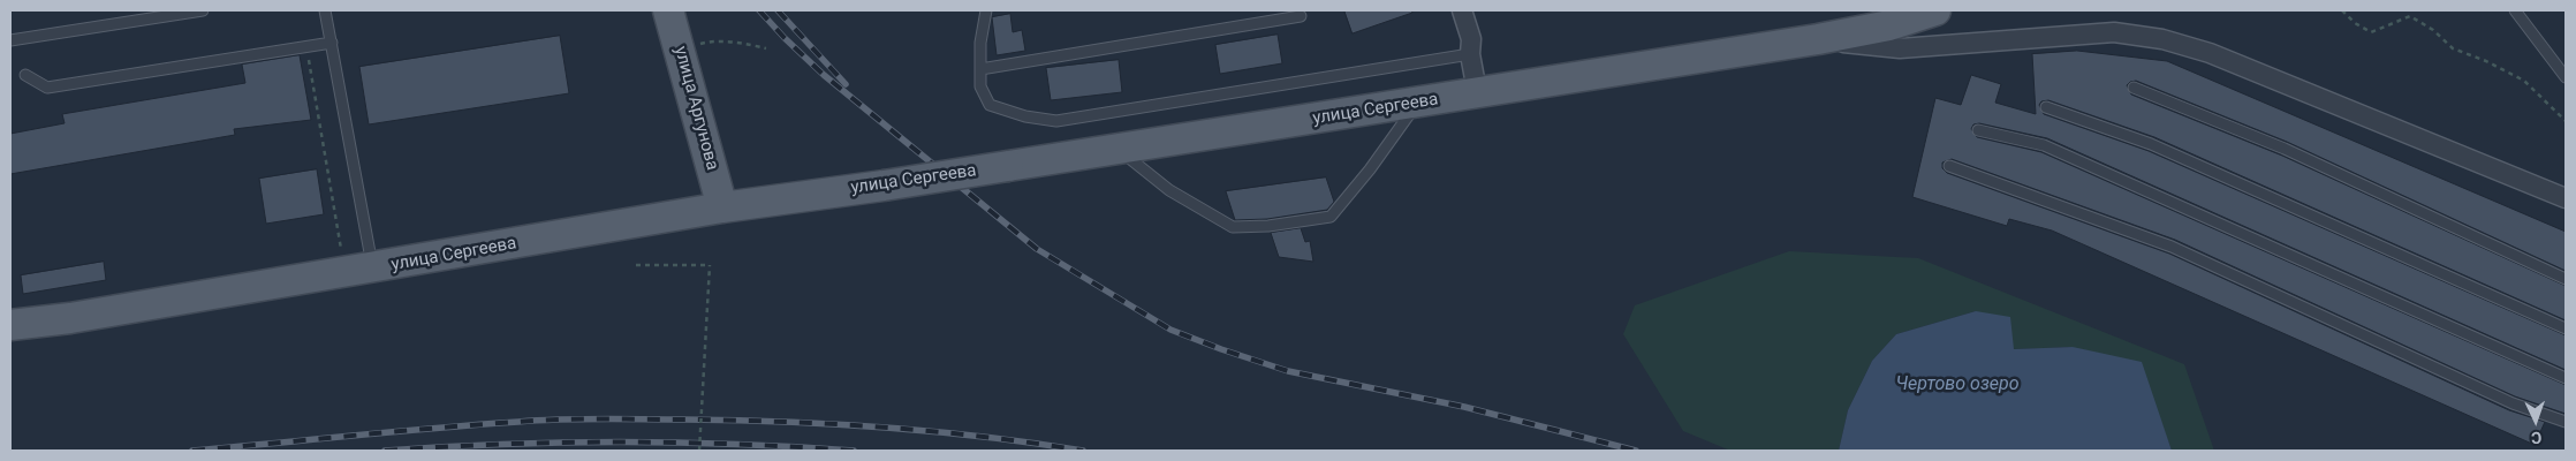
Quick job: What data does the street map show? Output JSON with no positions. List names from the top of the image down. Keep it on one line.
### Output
{"streets":{"main road":["улица Аргунова","улица Сергеева"]},"crossings":[["улица Аргунова","улица Сергеева"]],"water":["Чертово озеро"],"north":"bottom"}
